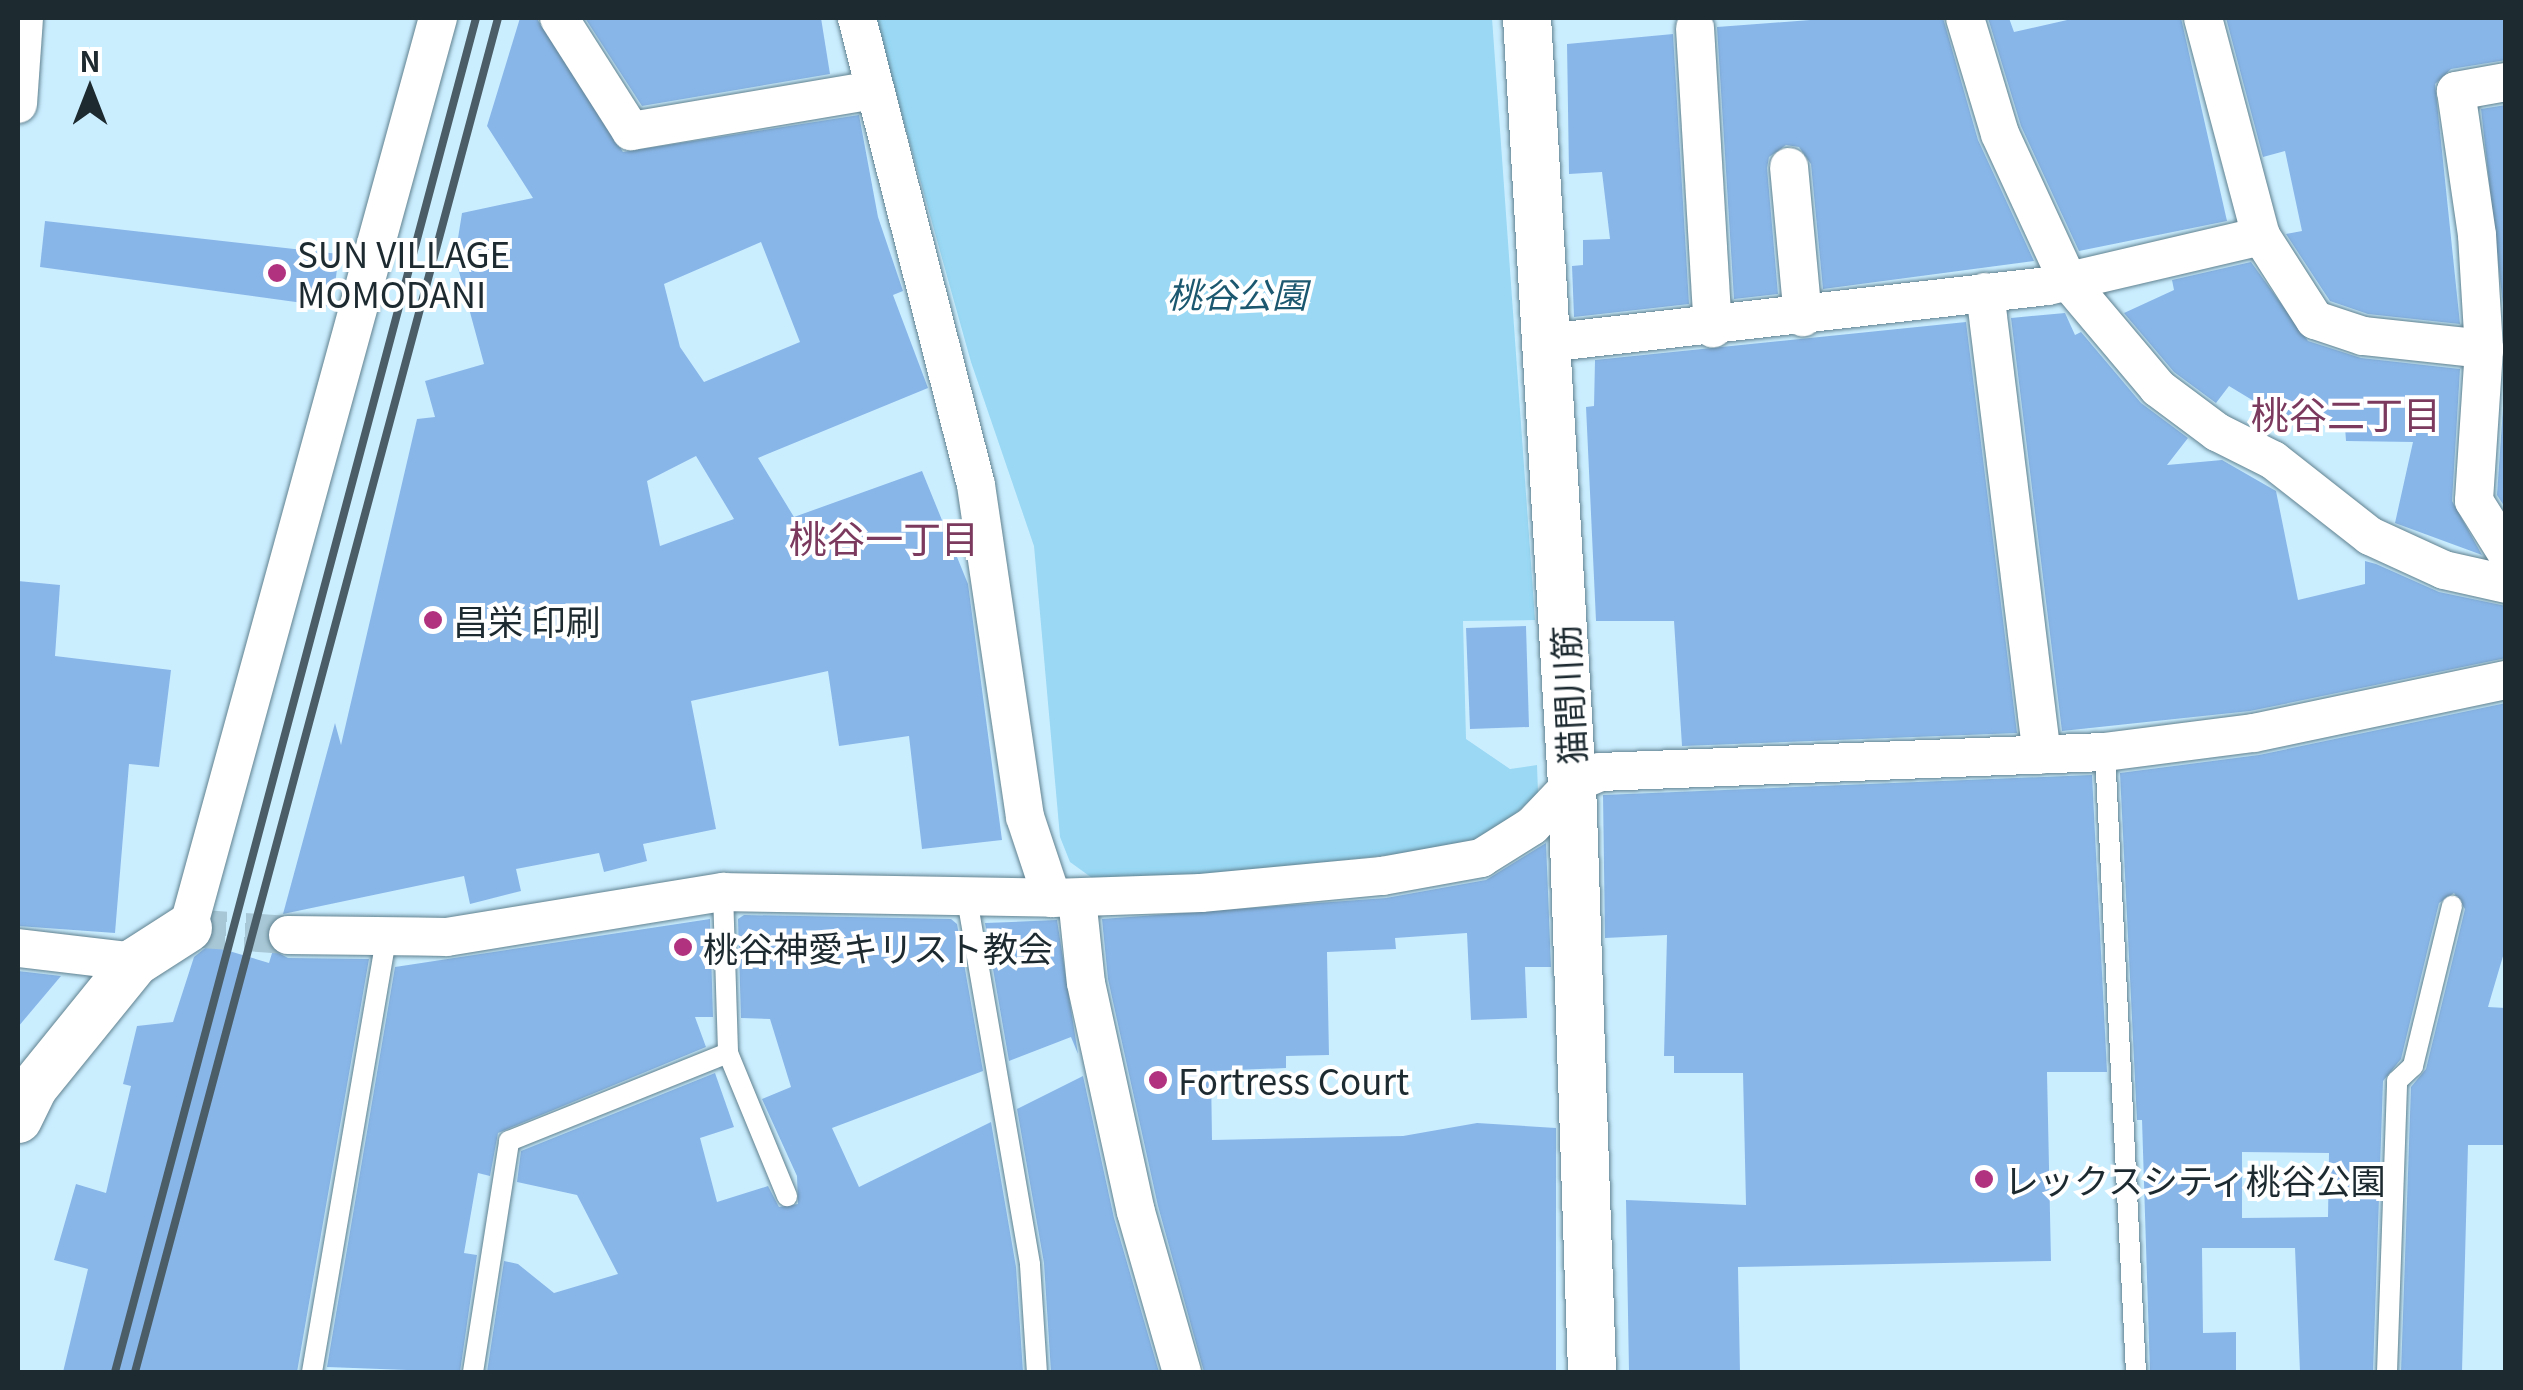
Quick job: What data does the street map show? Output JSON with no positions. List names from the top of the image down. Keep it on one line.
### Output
{"streets":{"street":["猫間川筋"]},"districts":["桃谷二丁目","桃谷一丁目"],"parks":["桃谷公園"],"places":["SUN VILLAGE MOMODANI","昌栄 印刷","桃谷神愛キリスト教会","Fortress Court","レックスシティ桃谷公園"],"north":"top"}
